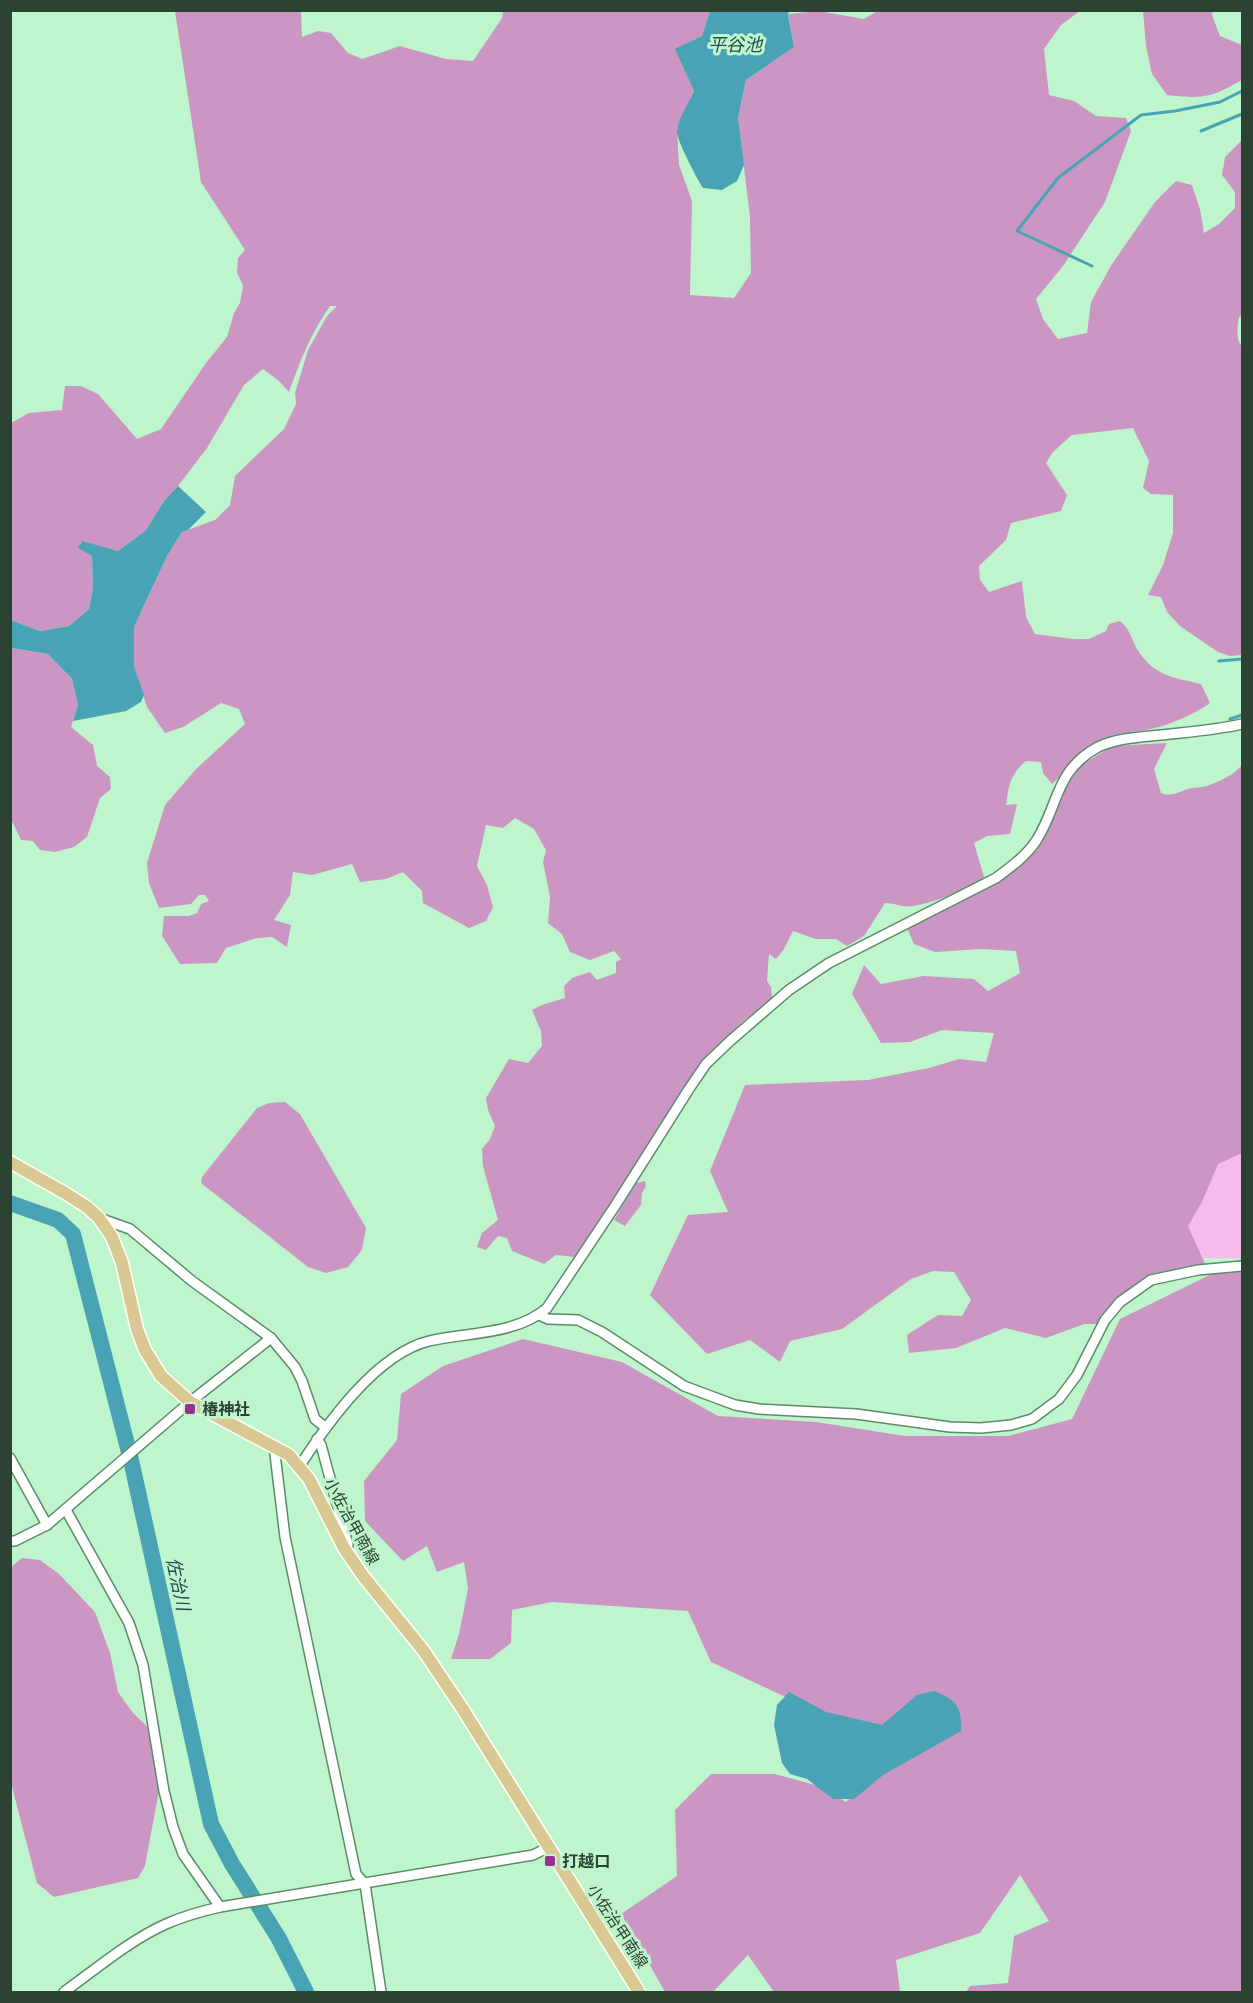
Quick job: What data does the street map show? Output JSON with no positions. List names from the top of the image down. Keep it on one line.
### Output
{"streets":{"main road":["小佐治甲南線"]},"water":["平谷池","佐治川"],"places":{"transit":["椿神社","打越口"]}}
